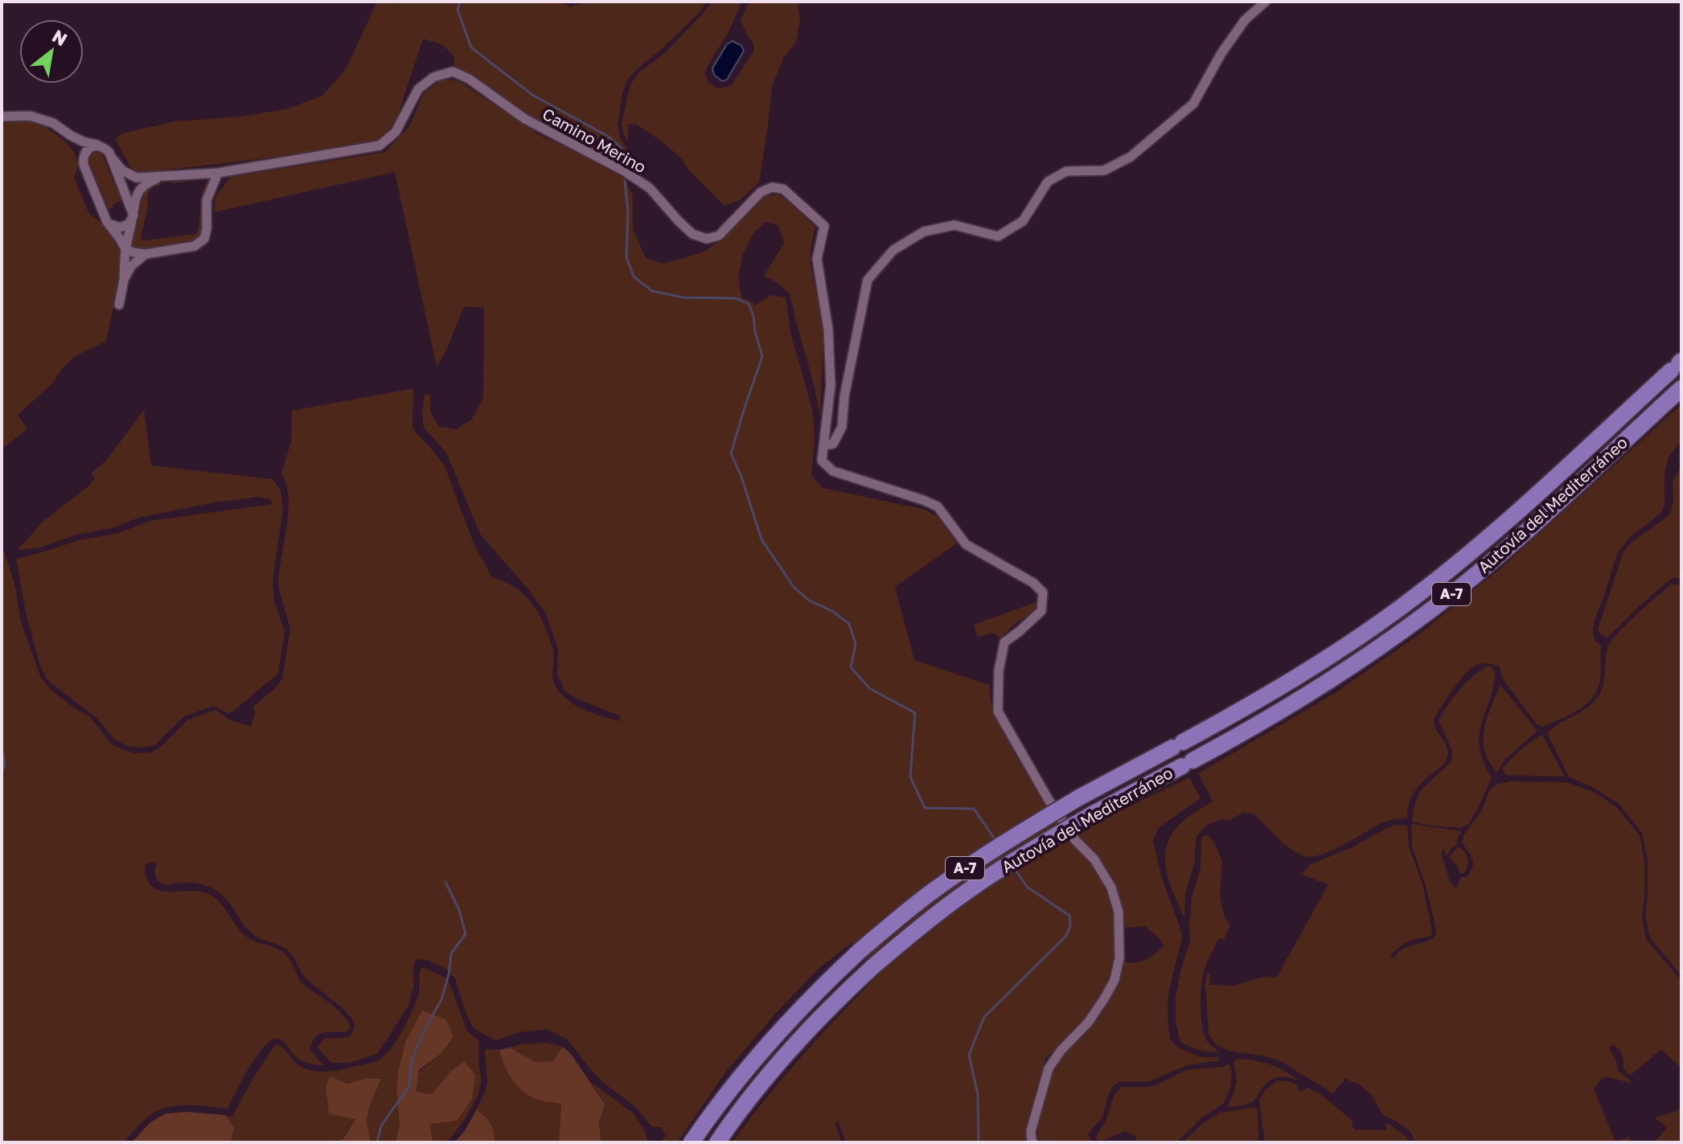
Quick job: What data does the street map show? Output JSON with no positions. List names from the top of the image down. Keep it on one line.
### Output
{"streets":{"highway":["Autovía del Mediterráneo","A-7"],"street":["Camino Merino"]},"north":"top right"}
